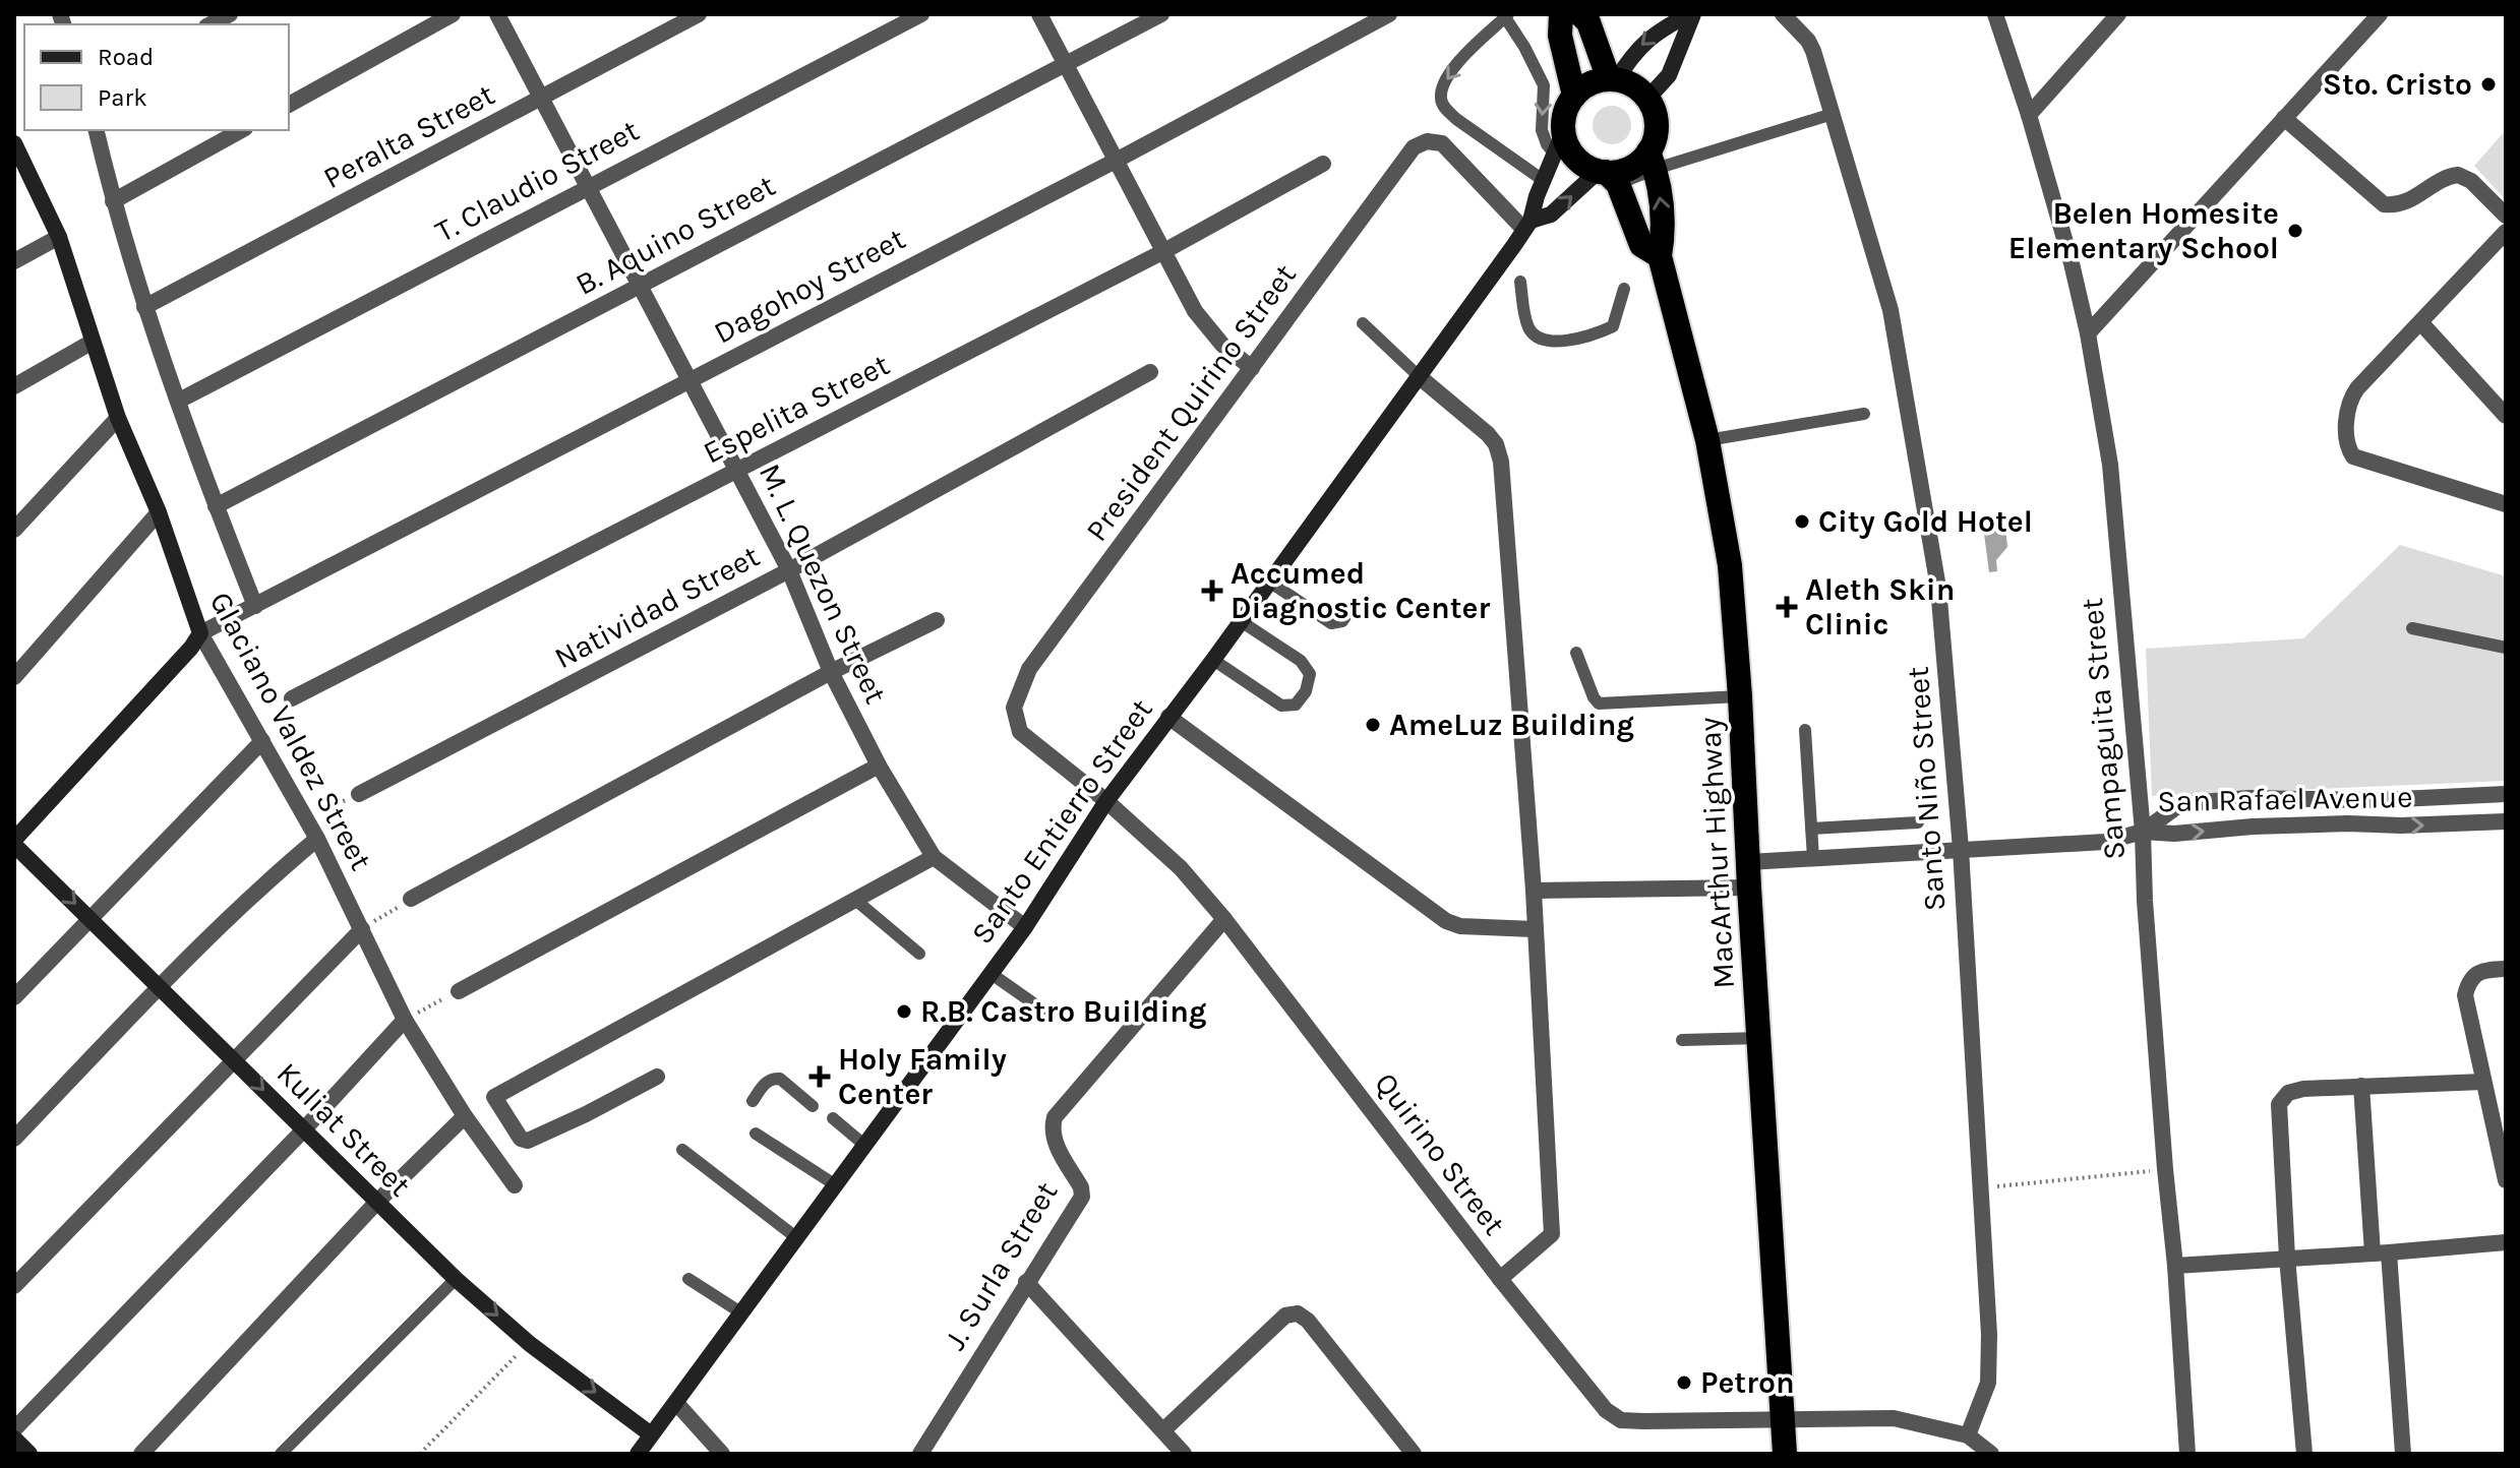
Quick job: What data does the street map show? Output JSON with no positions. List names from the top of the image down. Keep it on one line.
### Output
{"streets":{"highway":["MacArthur Highway"],"main road":["Glaciano Valdez Street","Santo Entierro Street","Kuliat Street"],"street":["Peralta Street","T. Claudio Street","B. Aquino Street","Dagohoy Street","President Quirino Street","Espelita Street","M. L. Quezon Street","Natividad Street","Sampaguita Street","Santo Niño Street","San Rafael Avenue","Quirino Street","J. Surla Street"]},"crossings":[["Peralta Street","M. L. Quezon Street"],["T. Claudio Street","M. L. Quezon Street"],["B. Aquino Street","M. L. Quezon Street"],["Dagohoy Street","M. L. Quezon Street"],["Dagohoy Street","Glaciano Valdez Street"],["President Quirino Street","Santo Entierro Street"],["President Quirino Street","Quirino Street"],["Espelita Street","M. L. Quezon Street"],["M. L. Quezon Street","Natividad Street"],["M. L. Quezon Street","Santo Entierro Street"],["Sampaguita Street","San Rafael Avenue"],["Santo Entierro Street","MacArthur Highway"],["Santo Entierro Street","Kuliat Street"],["Santo Entierro Street","Quirino Street"],["MacArthur Highway","Quirino Street"],["Quirino Street","J. Surla Street"]],"one_way":["Kuliat Street"],"places":{"other":["Sto. Cristo","Belen Homesite Elementary School","City Gold Hotel","AmeLuz Building","R.B. Castro Building","Petron"],"health":["Accumed Diagnostic Center","Aleth Skin Clinic","Holy Family Center"]},"legend":["Road","Park"]}
